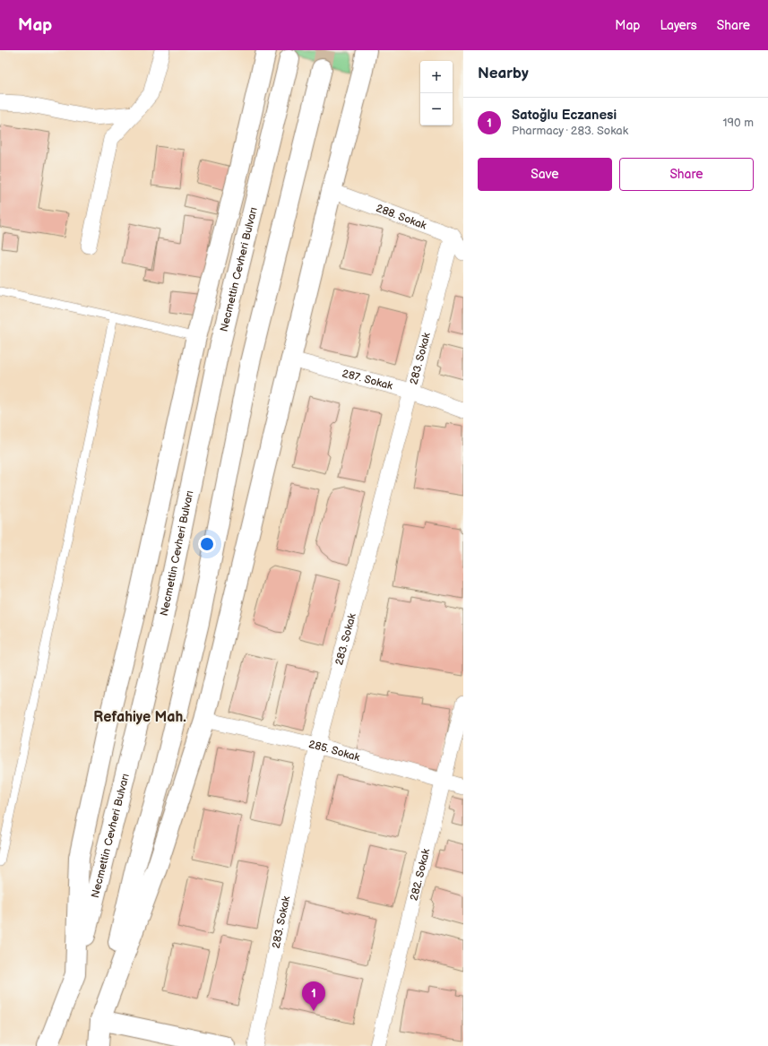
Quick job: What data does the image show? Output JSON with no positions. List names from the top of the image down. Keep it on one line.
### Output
{"streets":{"main road":["Necmettin Cevheri Bulvarı"],"street":["288. Sokak","283. Sokak","287. Sokak","285. Sokak","282. Sokak"]},"crossings":[["288. Sokak","283. Sokak"],["283. Sokak","287. Sokak"],["283. Sokak","285. Sokak"],["285. Sokak","282. Sokak"]],"districts":["Refahiye Mah."],"page":{"header":"Map","nav":["Map","Layers","Share"],"heading":"Nearby","map_buttons":["+","−"],"list":[{"mark":"1","name":"Satoğlu Eczanesi","note":"Pharmacy · 283. Sokak","value":"190 m"}],"buttons":["Save","Share"],"pins":"1"}}
